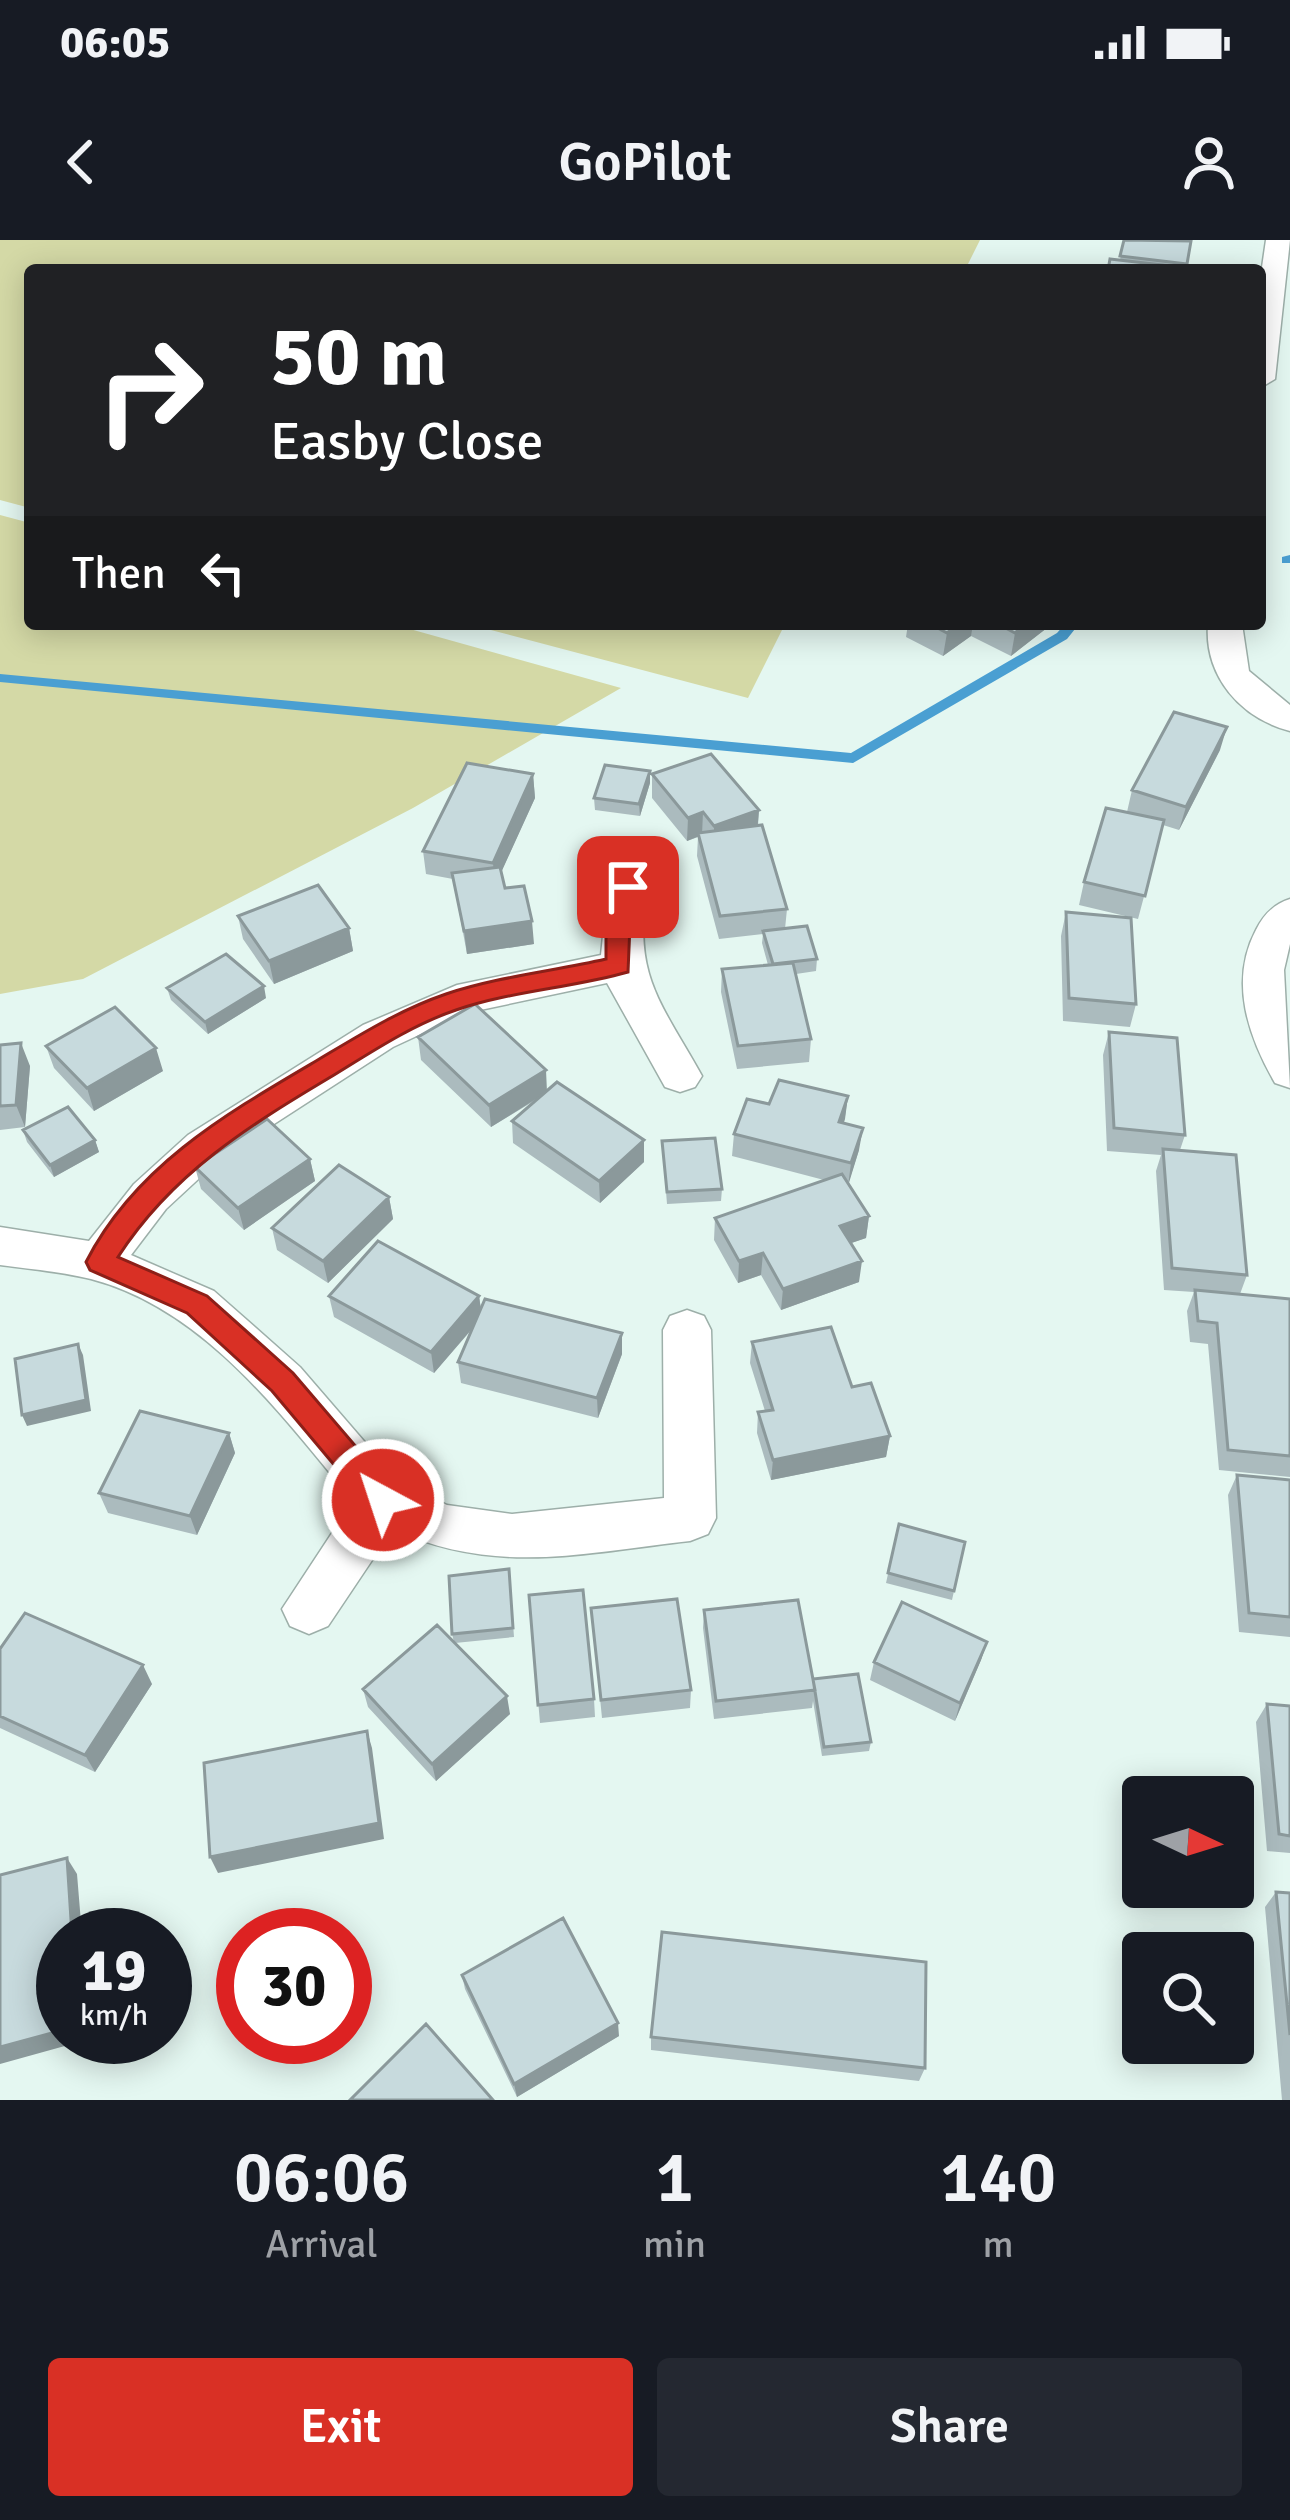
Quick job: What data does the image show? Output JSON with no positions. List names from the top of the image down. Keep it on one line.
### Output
{"north":"right","page":{"status":"06:05","header":"GoPilot","turn":["50 m","Easby Close"],"then":"Then","speed":"19 km/h","limit":"30","eta":["06:06","Arrival","1","min","140","m"],"buttons":["Exit","Share"]}}
